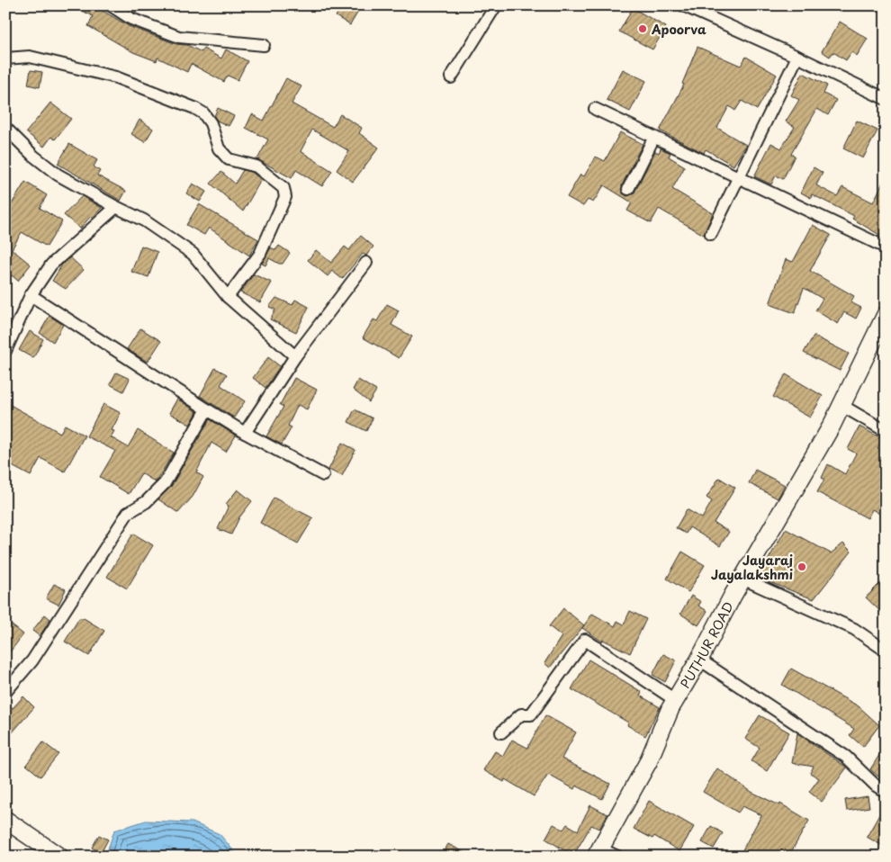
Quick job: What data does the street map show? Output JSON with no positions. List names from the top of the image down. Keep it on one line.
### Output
{"streets":{"street":["PUTHUR ROAD"]},"places":["Apoorva","Jayaraj Jayalakshmi"]}
